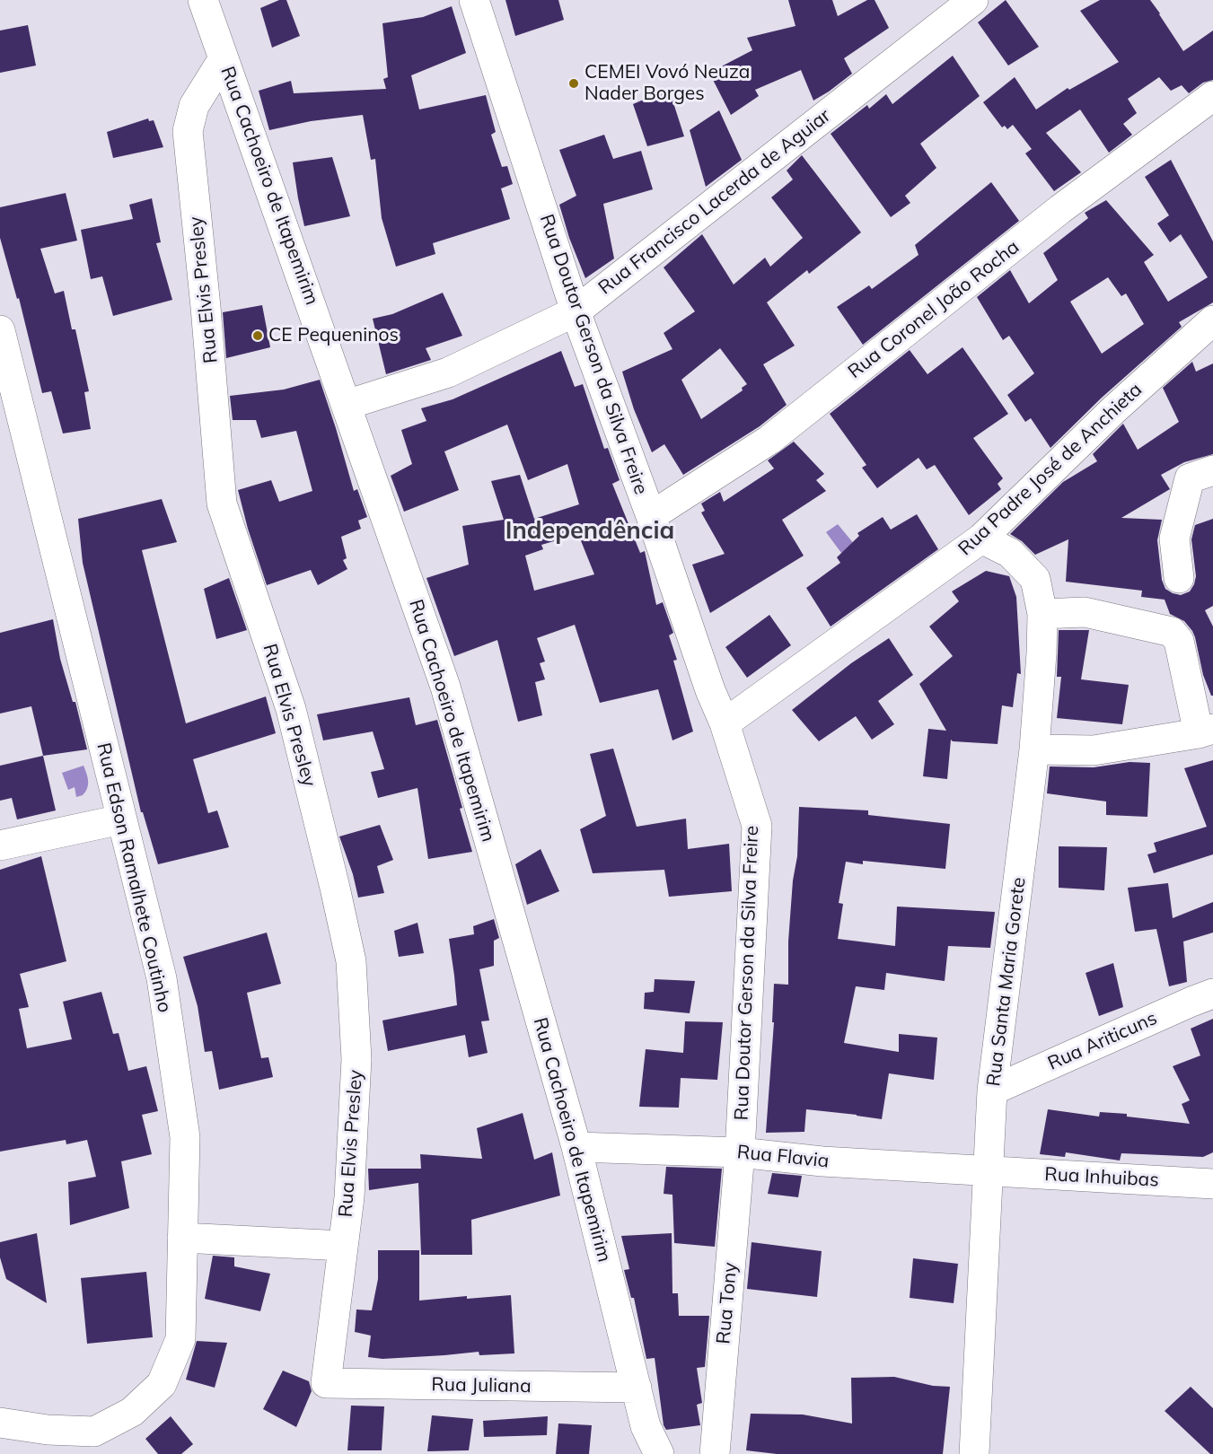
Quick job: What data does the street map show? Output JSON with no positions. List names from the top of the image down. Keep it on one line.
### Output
{"streets":{"street":["Rua Cachoeiro de Itapemirim","Rua Francisco Lacerda de Aguiar","Rua Elvis Presley","Rua Coronel João Rocha","Rua Doutor Gerson da Silva Freire","Rua Padre José de Anchieta","Rua Edson Ramalhete Coutinho","Rua Santa Maria Gorete","Rua Ariticuns","Rua Flavia","Rua Inhuibas","Rua Tony","Rua Juliana"]},"crossings":[["Rua Cachoeiro de Itapemirim","Rua Francisco Lacerda de Aguiar"],["Rua Cachoeiro de Itapemirim","Rua Elvis Presley"],["Rua Cachoeiro de Itapemirim","Rua Flavia"],["Rua Cachoeiro de Itapemirim","Rua Juliana"],["Rua Francisco Lacerda de Aguiar","Rua Doutor Gerson da Silva Freire"],["Rua Elvis Presley","Rua Juliana"],["Rua Coronel João Rocha","Rua Doutor Gerson da Silva Freire"],["Rua Doutor Gerson da Silva Freire","Rua Padre José de Anchieta"],["Rua Doutor Gerson da Silva Freire","Rua Flavia"],["Rua Doutor Gerson da Silva Freire","Rua Tony"],["Rua Padre José de Anchieta","Rua Santa Maria Gorete"],["Rua Santa Maria Gorete","Rua Ariticuns"],["Rua Santa Maria Gorete","Rua Flavia"],["Rua Santa Maria Gorete","Rua Inhuibas"],["Rua Flavia","Rua Inhuibas"],["Rua Flavia","Rua Tony"]],"districts":["Independência"],"places":["CEMEI Vovó Neuza Nader Borges","CE Pequeninos"]}
